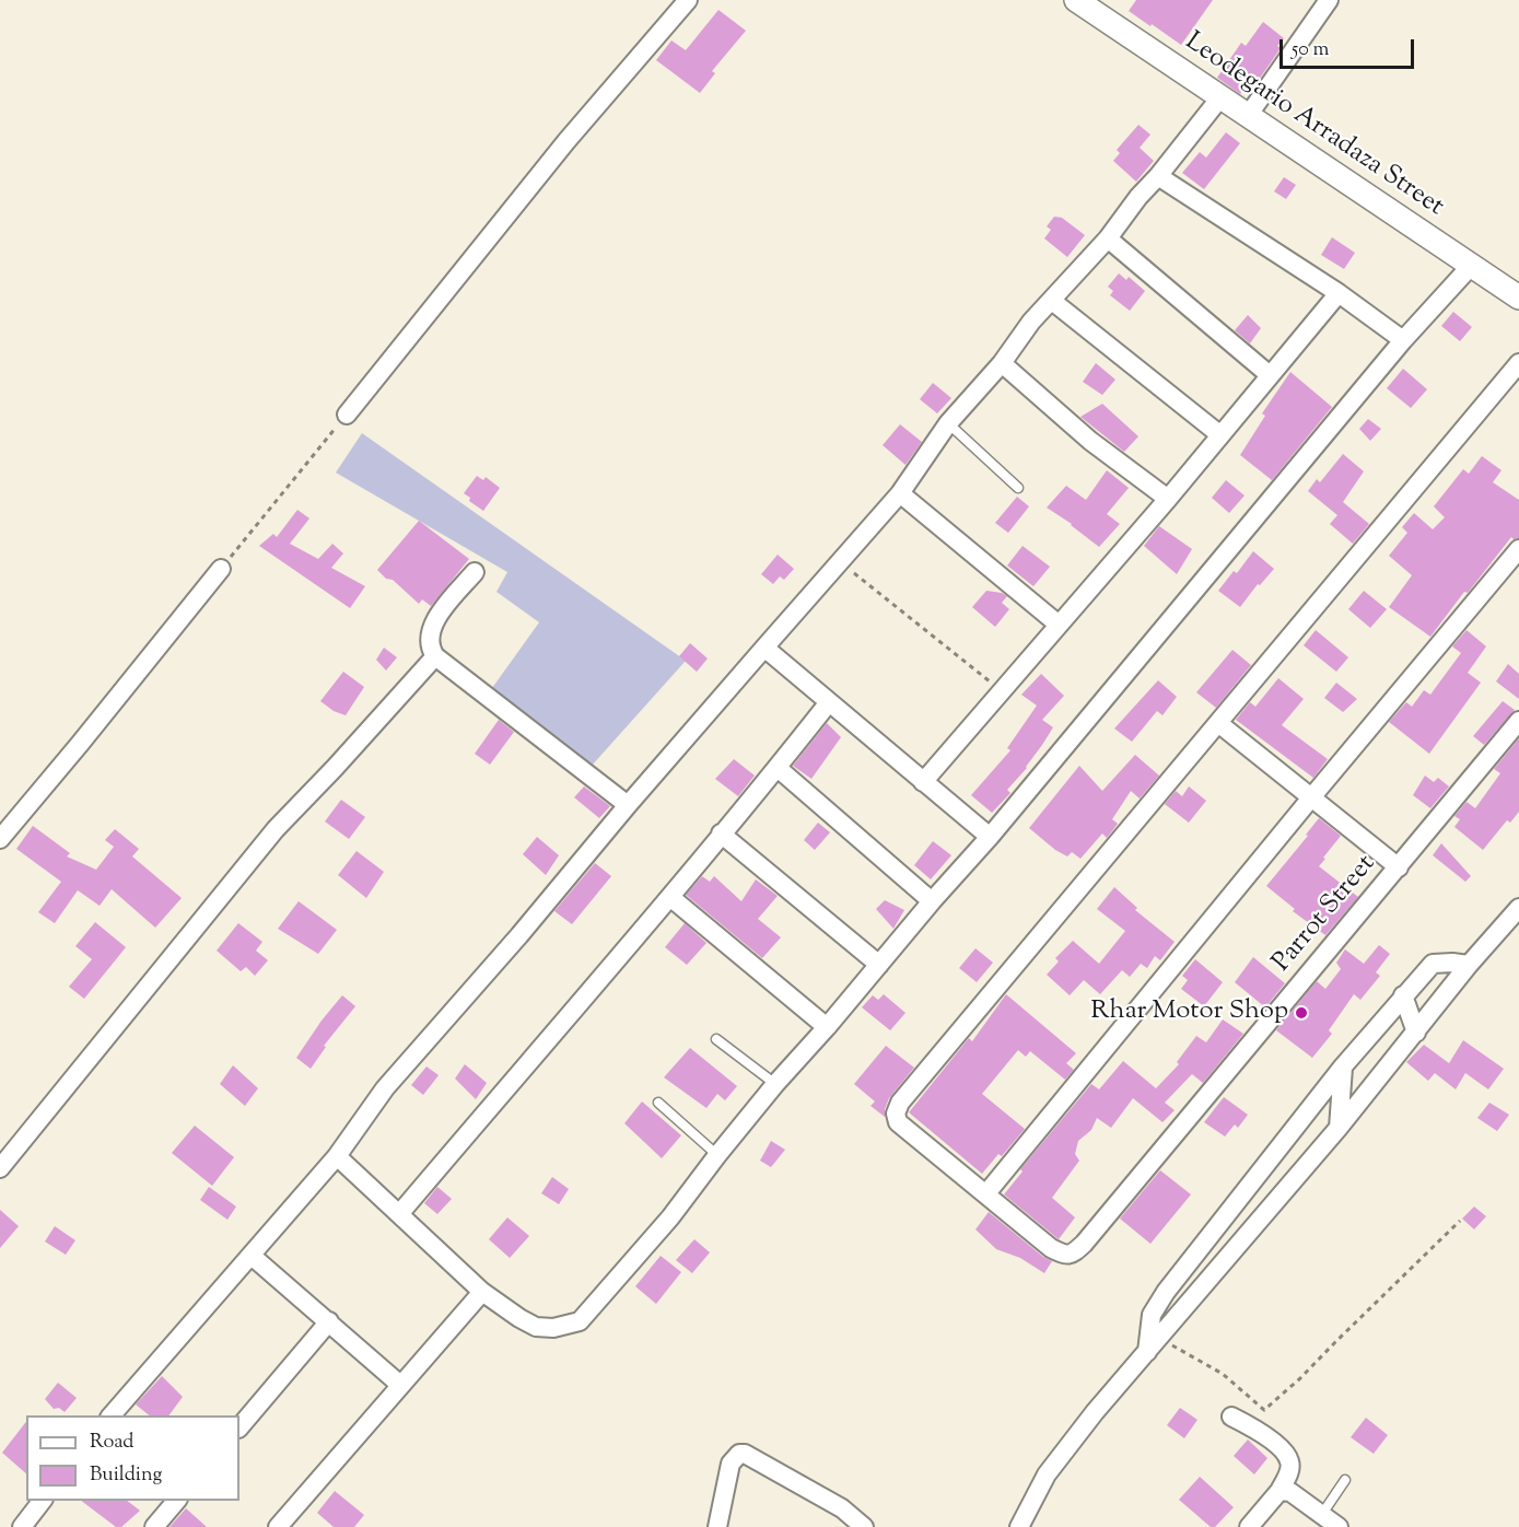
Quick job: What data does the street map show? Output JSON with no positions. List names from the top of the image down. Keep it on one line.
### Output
{"streets":{"street":["Leodegario Arradaza Street","Parrot Street"]},"places":["Rhar Motor Shop"],"legend":["Road","Building"],"scale_bar":"50 m"}
